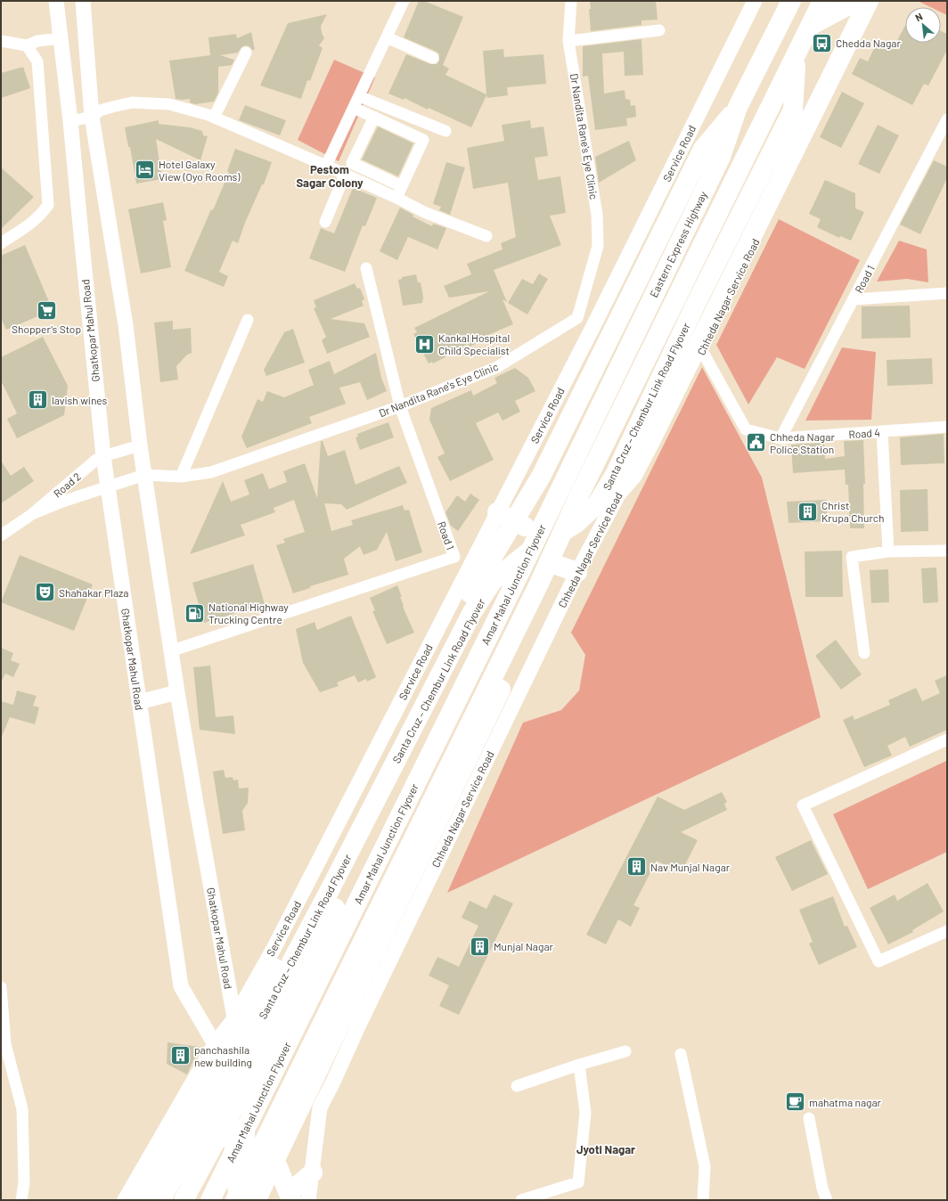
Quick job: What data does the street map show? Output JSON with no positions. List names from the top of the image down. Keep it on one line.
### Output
{"streets":{"highway":["Eastern Express Highway","Santa Cruz – Chembur Link Road Flyover","Amar Mahal Junction Flyover"],"main road":["Ghatkopar Mahul Road"],"street":["Dr Nandita Rane's Eye Clinic","Service Road","Road 1","Chheda Nagar Service Road","Road 4","Road 2"]},"crossings":[["Dr Nandita Rane's Eye Clinic","Road 1"],["Dr Nandita Rane's Eye Clinic","Ghatkopar Mahul Road"],["Service Road","Ghatkopar Mahul Road"],["Eastern Express Highway","Santa Cruz – Chembur Link Road Flyover"],["Eastern Express Highway","Amar Mahal Junction Flyover"],["Road 1","Ghatkopar Mahul Road"],["Road 1","Road 4"],["Chheda Nagar Service Road","Road 4"],["Ghatkopar Mahul Road","Road 2"],["Ghatkopar Mahul Road","Amar Mahal Junction Flyover"]],"districts":["Pestom Sagar Colony","Jyoti Nagar"],"places":{"bus stop":["Chedda Nagar"],"hotel":["Hotel Galaxy View (Oyo Rooms)"],"supermarket":["Shopper's Stop"],"hospital":["Kankal Hospital Child Specialist"],"building":["lavish wines","Christ Krupa Church","Nav Munjal Nagar","Munjal Nagar","panchashila new building"],"public building":["Chheda Nagar Police Station"],"theatre":["Shahakar Plaza"],"fuel station":["National Highway Trucking Centre"],"cafe":["mahatma nagar"]},"north":"top left"}
